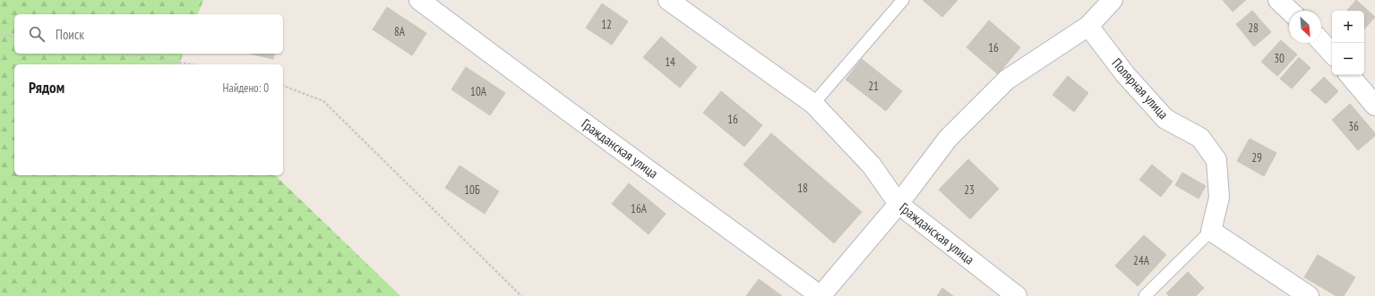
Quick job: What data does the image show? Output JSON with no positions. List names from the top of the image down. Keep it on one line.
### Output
{"streets":{"street":["Полярная улица","Гражданская улица"]},"house_numbers":["12","28","8А","16","30","14","21","10А","16","36","29","18","10Б","23","16А","24А"],"north":"bottom right","page":{"map_buttons":["+","−"],"search":"Поиск","heading":["Рядом","Найдено: 0"]}}
